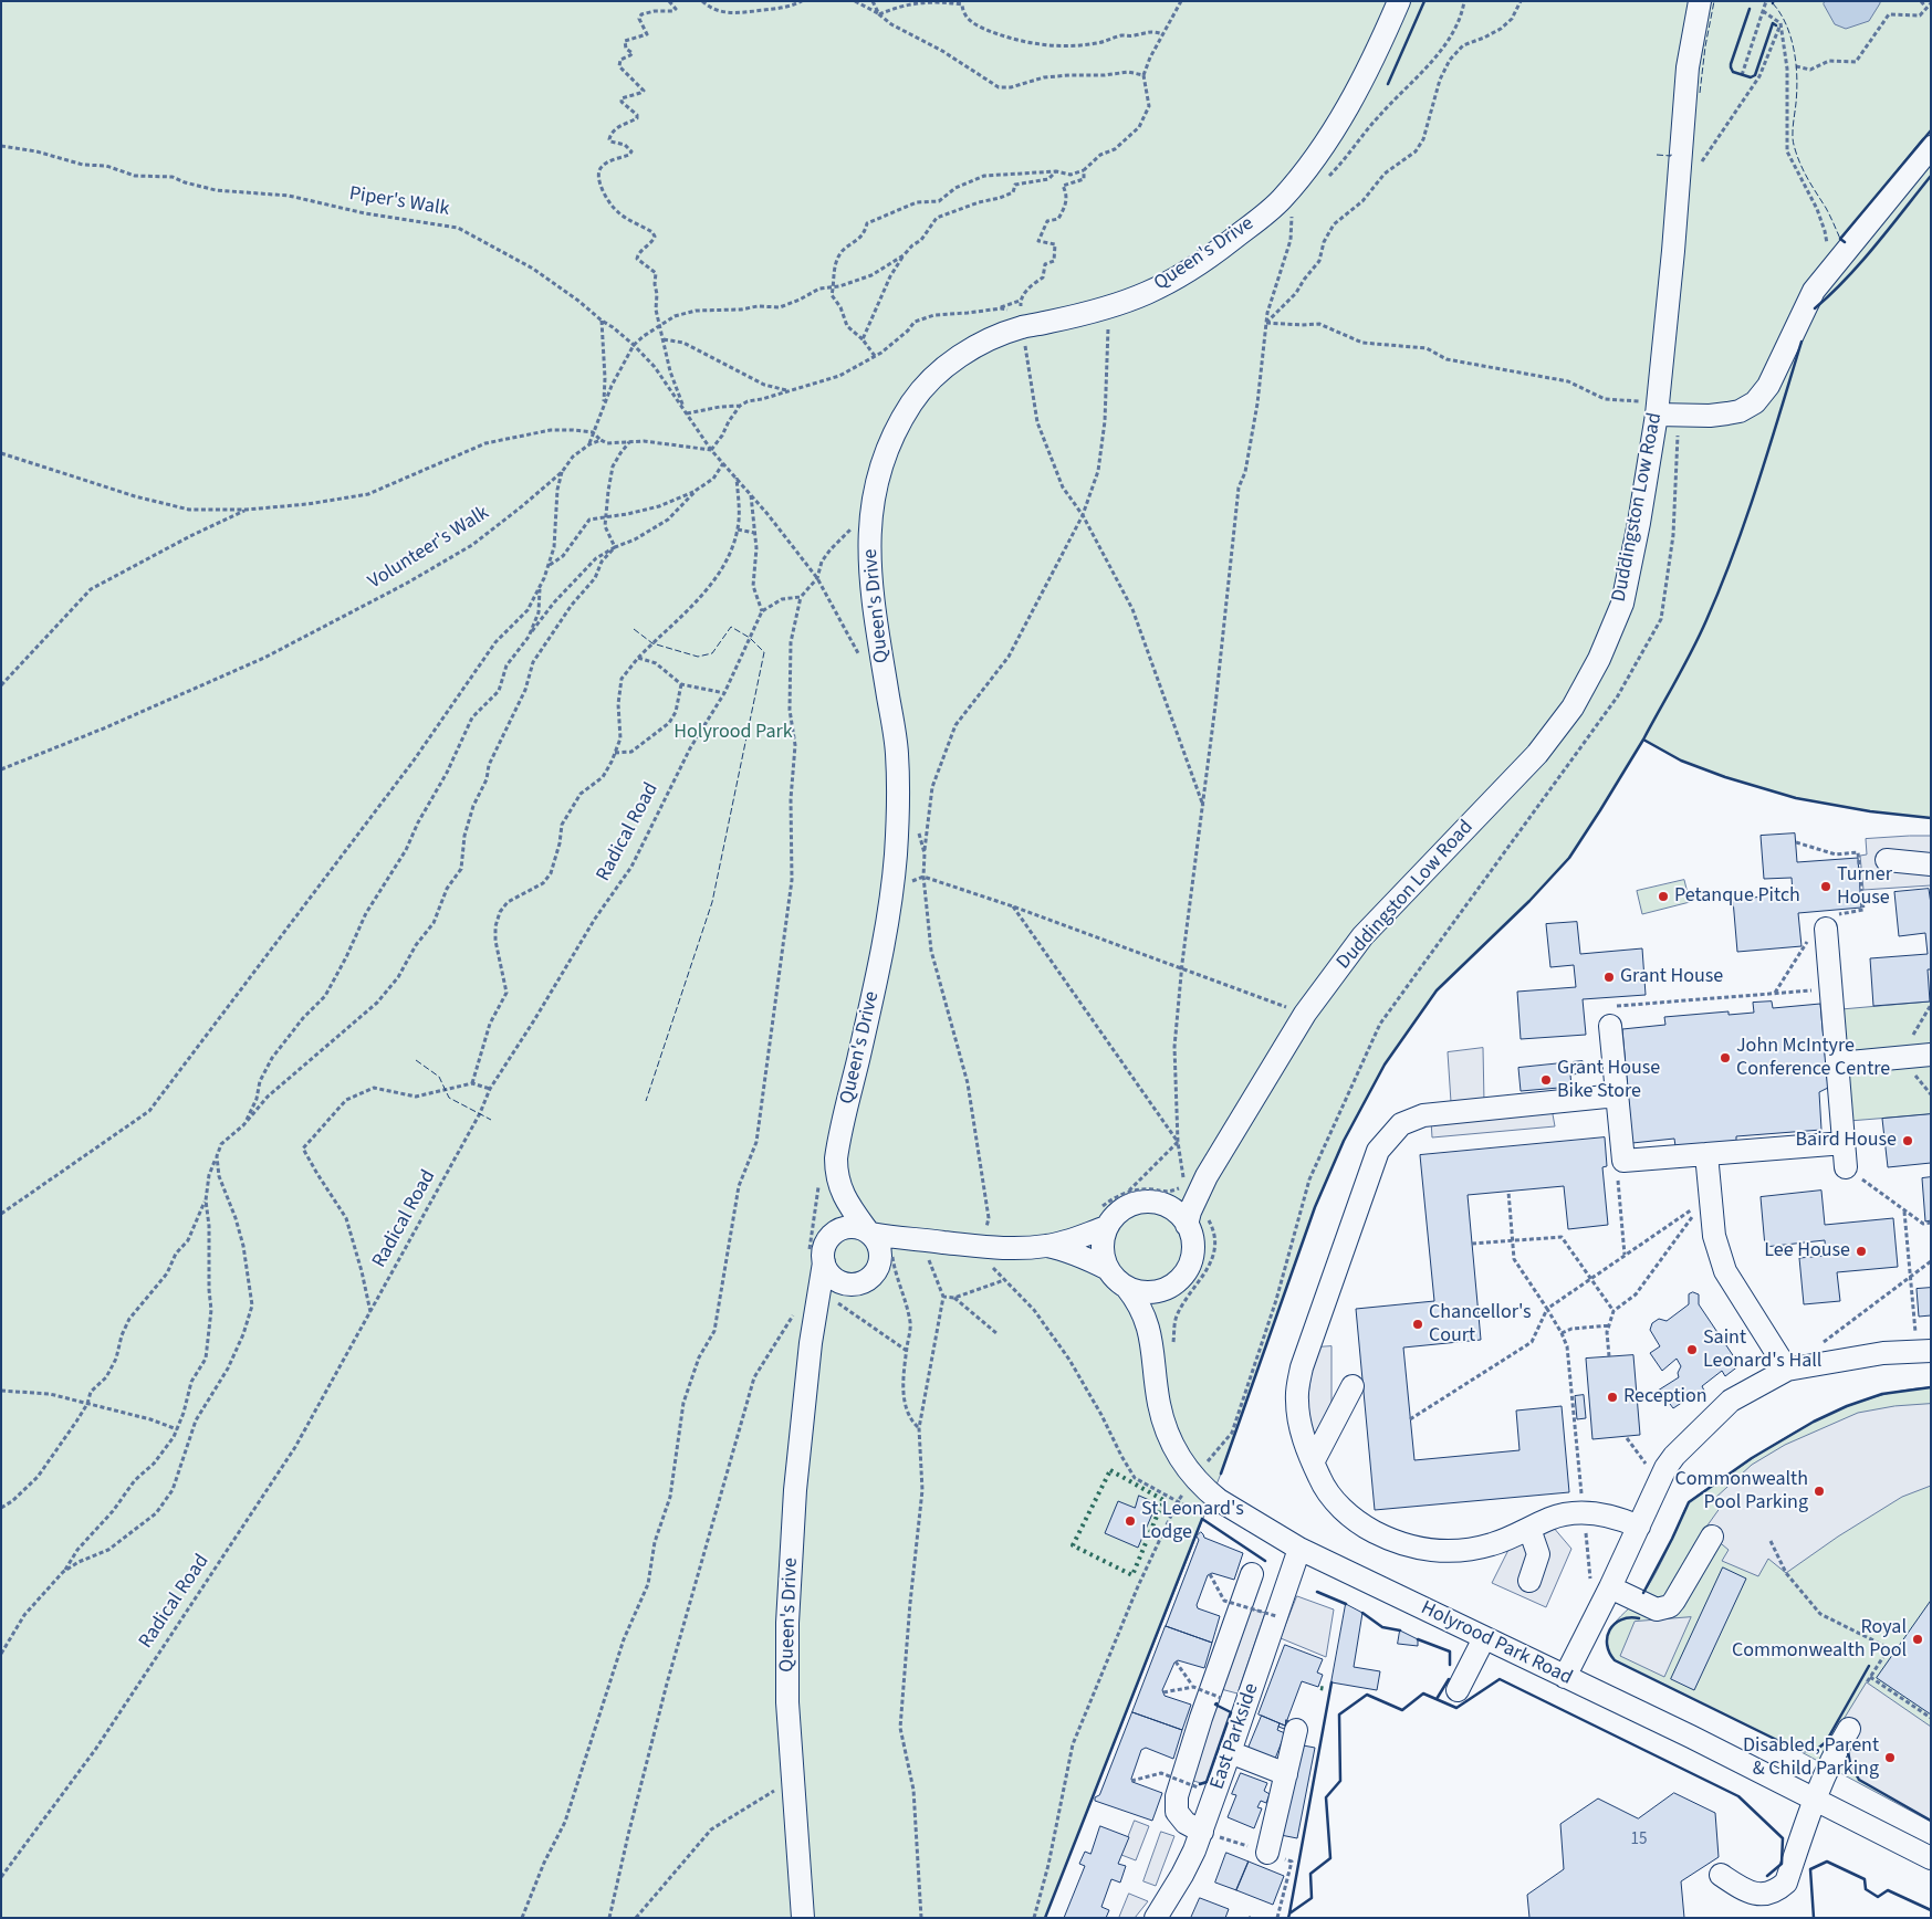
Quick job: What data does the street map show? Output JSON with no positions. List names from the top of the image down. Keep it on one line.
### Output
{"streets":{"street":["Queen's Drive","Duddingston Low Road","Holyrood Park Road","East Parkside"],"path":["Piper's Walk","Volunteer's Walk","Radical Road"]},"crossings":[["Piper's Walk","Volunteer's Walk"],["Queen's Drive","Holyrood Park Road"],["Holyrood Park Road","East Parkside"]],"parks":["Holyrood Park"],"places":["Turner House","Petanque Pitch","Grant House","John McIntyre Conference Centre","Grant House Bike Store","Baird House","Lee House","Chancellor's Court","Saint Leonard's Hall","Reception","Commonwealth Pool Parking","St Leonard's Lodge","Royal Commonwealth Pool","Disabled, Parent & Child Parking"],"house_numbers":["15"]}
